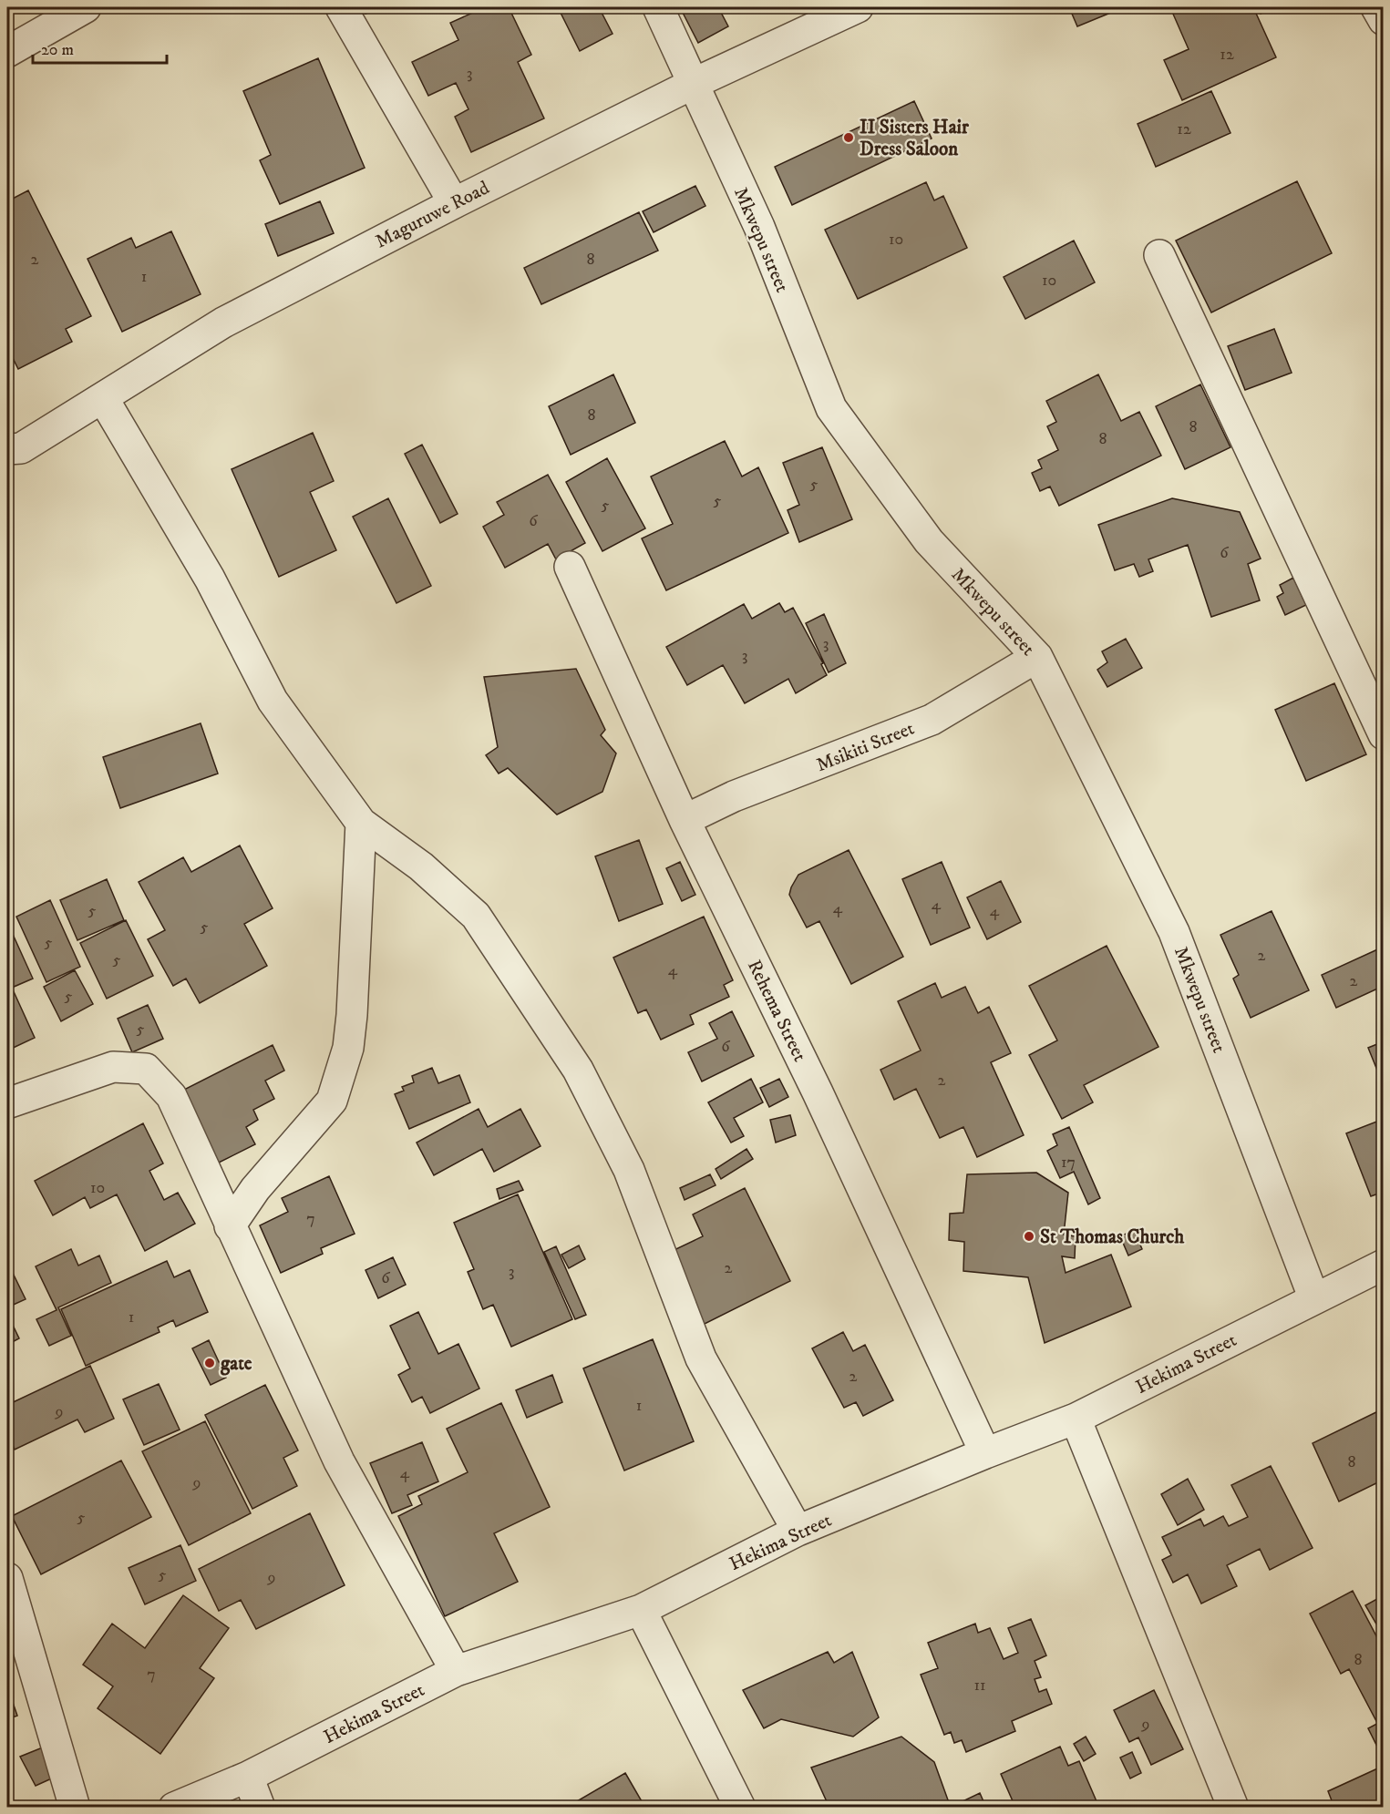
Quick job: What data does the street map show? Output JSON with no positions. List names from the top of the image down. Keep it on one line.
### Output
{"streets":{"street":["Maguruwe Road","Mkwepu street","Msikiti Street","Rehema Street","Hekima Street"]},"crossings":[["Maguruwe Road","Mkwepu street"],["Mkwepu street","Msikiti Street"],["Mkwepu street","Hekima Street"],["Msikiti Street","Rehema Street"],["Rehema Street","Hekima Street"]],"places":["II Sisters Hair Dress Saloon","St Thomas Church","gate"],"house_numbers":["12","3","12","10","2","8","1","10","8","8","8","5","5","5","6","6","3","3","4","4","5","4","5","5","2","5","4","2","5","5","6","2","17","10","7","2","3","6","1","2","1","9","8","4","9","5","5","9","8","7","11","9"],"scale_bar":"20 m"}
